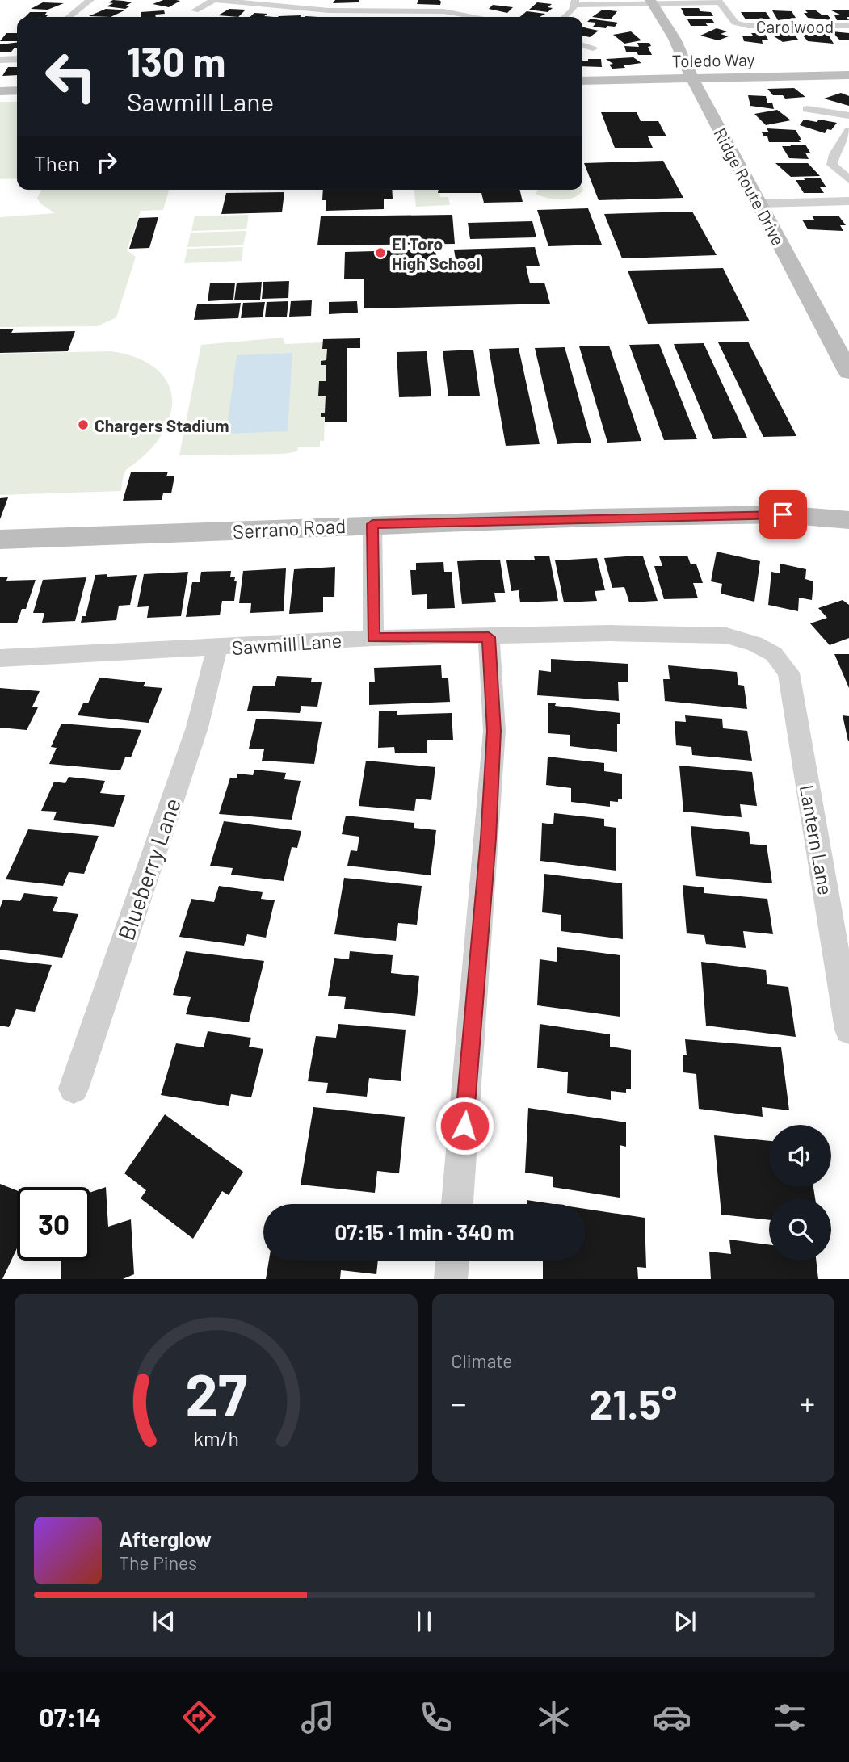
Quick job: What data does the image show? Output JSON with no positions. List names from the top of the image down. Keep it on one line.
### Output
{"streets":{"main road":["Toledo Way","Ridge Route Drive","Serrano Road"],"street":["Carolwood","Sawmill Lane","Lantern Lane","Blueberry Lane"]},"crossings":[["Toledo Way","Ridge Route Drive"],["Sawmill Lane","Lantern Lane"],["Sawmill Lane","Blueberry Lane"]],"places":["El Toro High School","Chargers Stadium"],"page":{"turn":["130 m","Sawmill Lane"],"then":"Then","limit":"30","trip":"07:15 · 1 min · 340 m","tile":"Climate","heat":["−","21.5°","+"],"song":["Afterglow","The Pines"],"tabs":"07:14","gauge":["27","km/h"]}}
